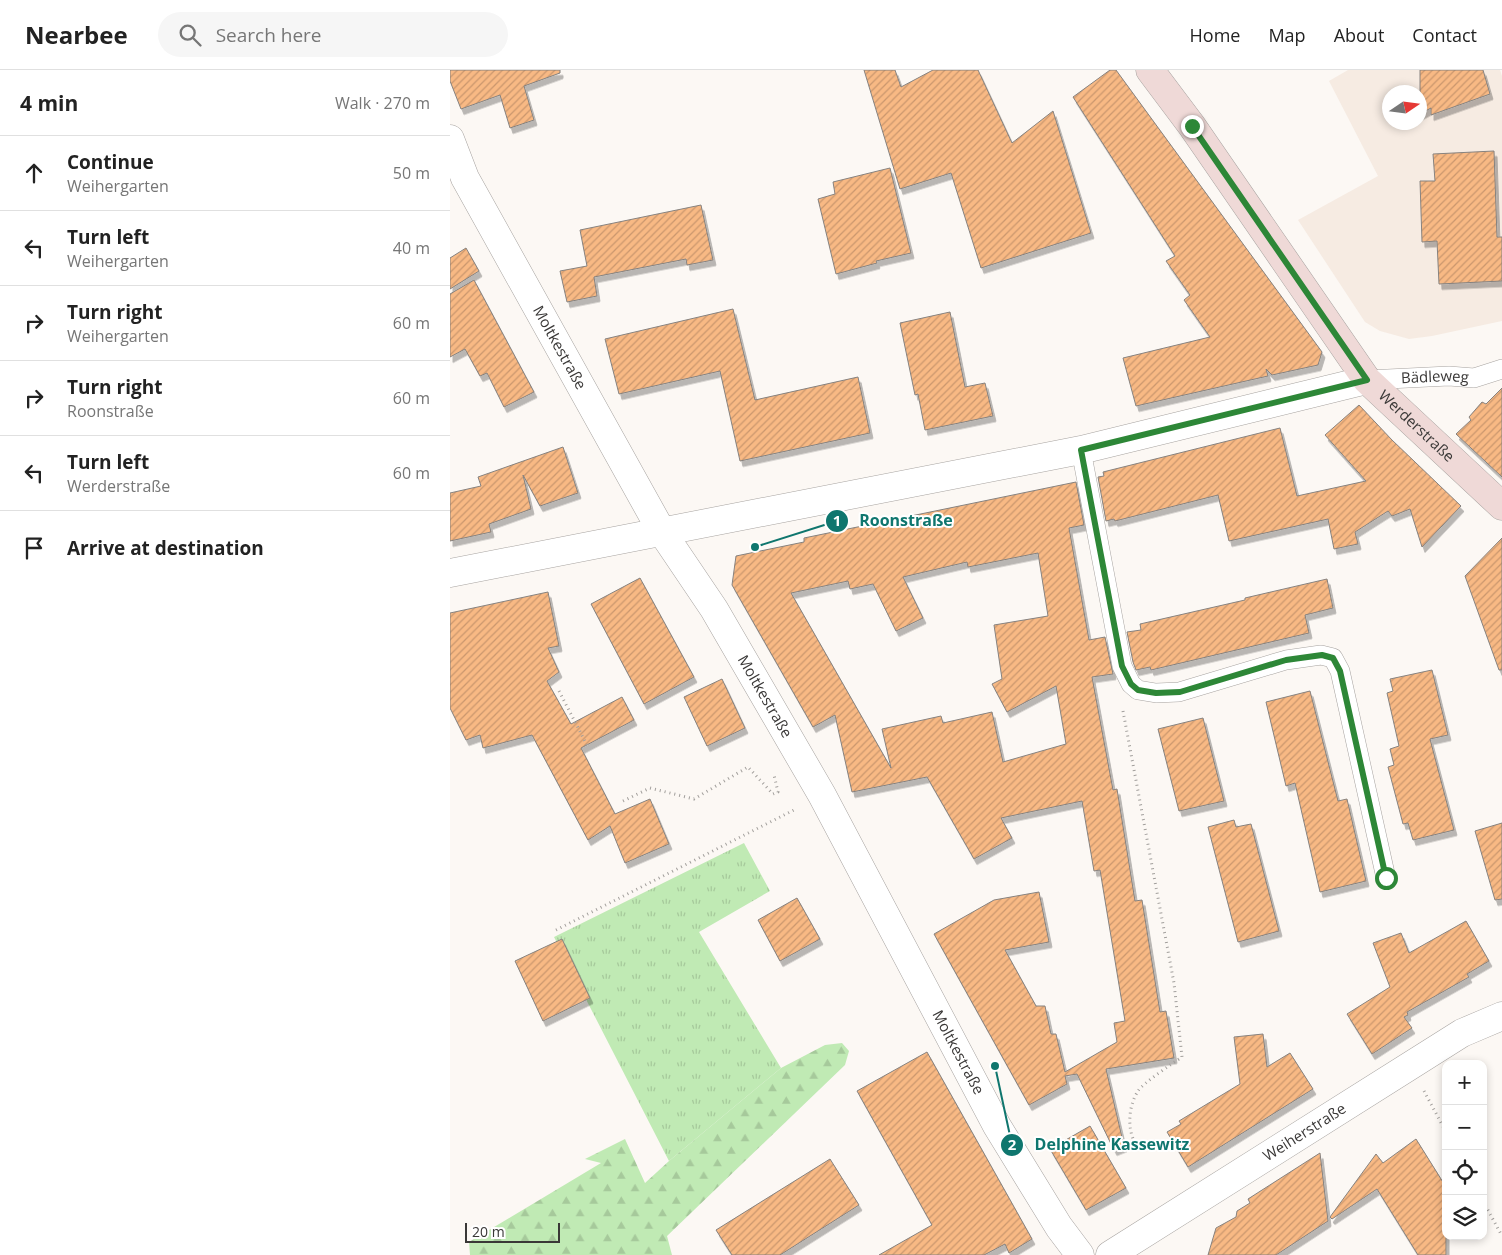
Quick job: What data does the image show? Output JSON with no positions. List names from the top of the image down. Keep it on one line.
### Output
{"streets":{"street":["Moltkestraße","Werderstraße","Weiherstraße"],"lane":["Bädleweg"]},"crossings":[["Bädleweg","Werderstraße"]],"places":["Roonstraße","Delphine Kassewitz"],"scale_bar":"20 m","north":"right","page":{"header":"Nearbee","search":"Search here","nav":["Home","Map","About","Contact"],"heading":["4 min","Walk · 270 m"],"list":[["Continue","Weihergarten","50 m"],["Turn left","Weihergarten","40 m"],["Turn right","Weihergarten","60 m"],["Turn right","Roonstraße","60 m"],["Turn left","Werderstraße","60 m"],"Arrive at destination"],"map_buttons":["+","−"],"scale":"20 m"}}
